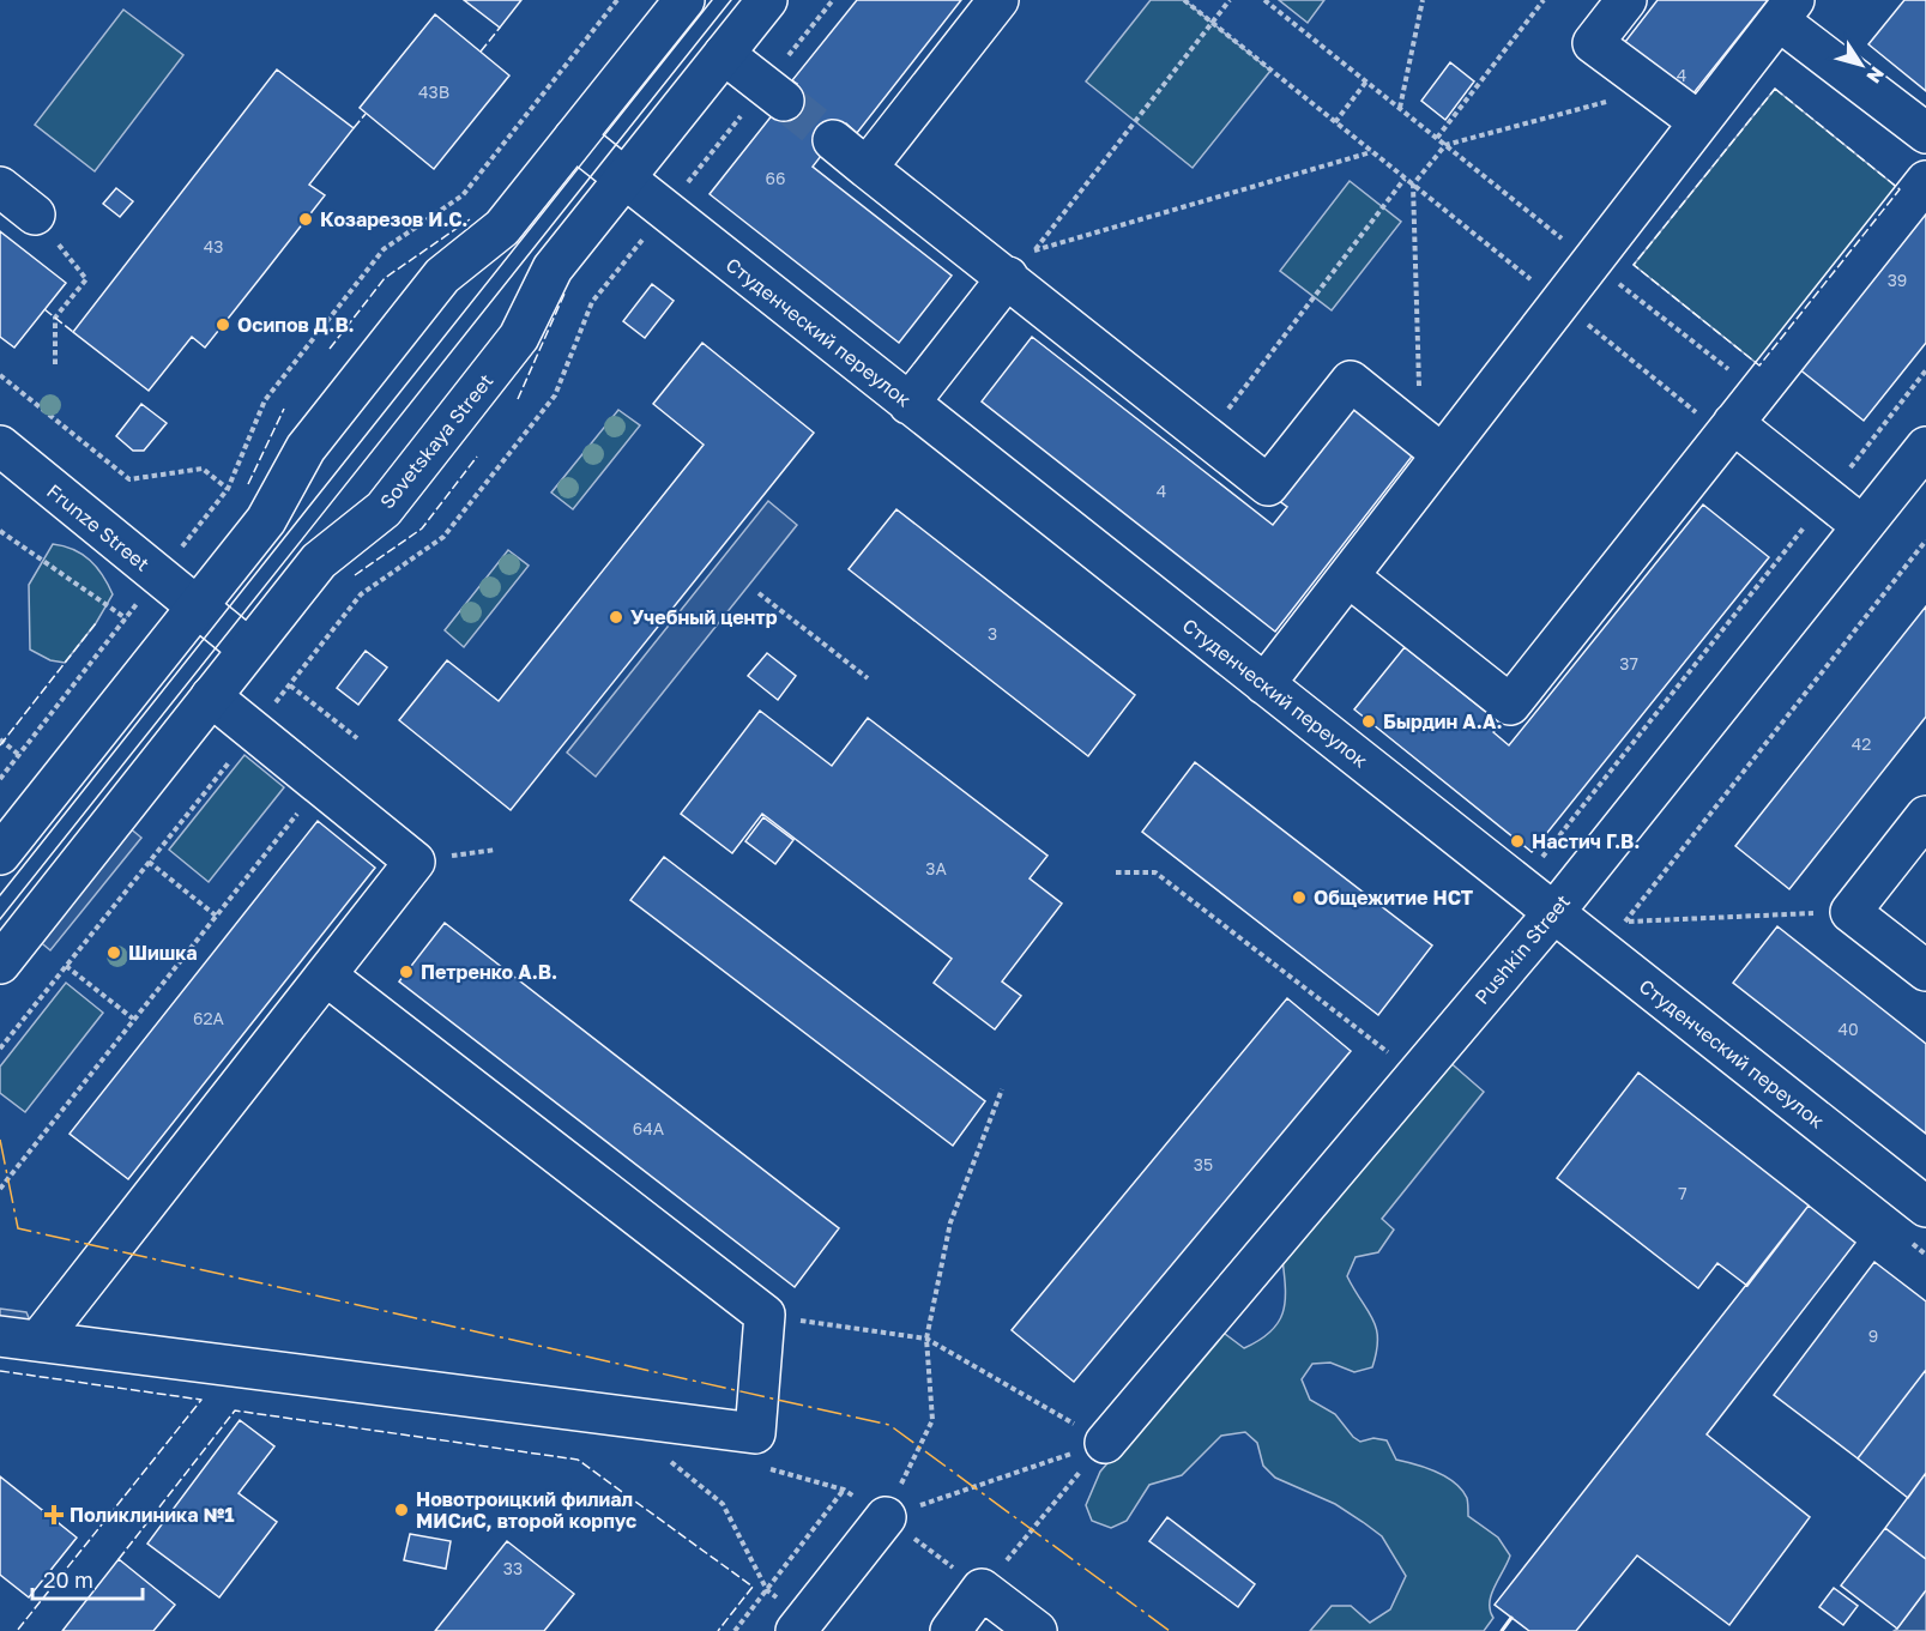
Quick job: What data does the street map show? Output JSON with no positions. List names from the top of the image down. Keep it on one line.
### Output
{"streets":{"street":["Студенческий переулок","Sovetskaya Street","Frunze Street","Pushkin Street"]},"crossings":[["Студенческий переулок","Sovetskaya Street"],["Студенческий переулок","Pushkin Street"],["Sovetskaya Street","Frunze Street"]],"places":{"other":["Козарезов И.С.","Осипов Д.В.","Учебный центр","Бырдин А.А.","Настич Г.В.","Общежитие НСТ","Шишка","Петренко А.В.","Новотроицкий филиал МИСиС, второй корпус"],"health":["Поликлиника №1"]},"house_numbers":["4","43В","66","43","39","4","3","37","42","3А","62А","40","64А","35","7","9","33"],"scale_bar":"20 m","north":"bottom right"}
